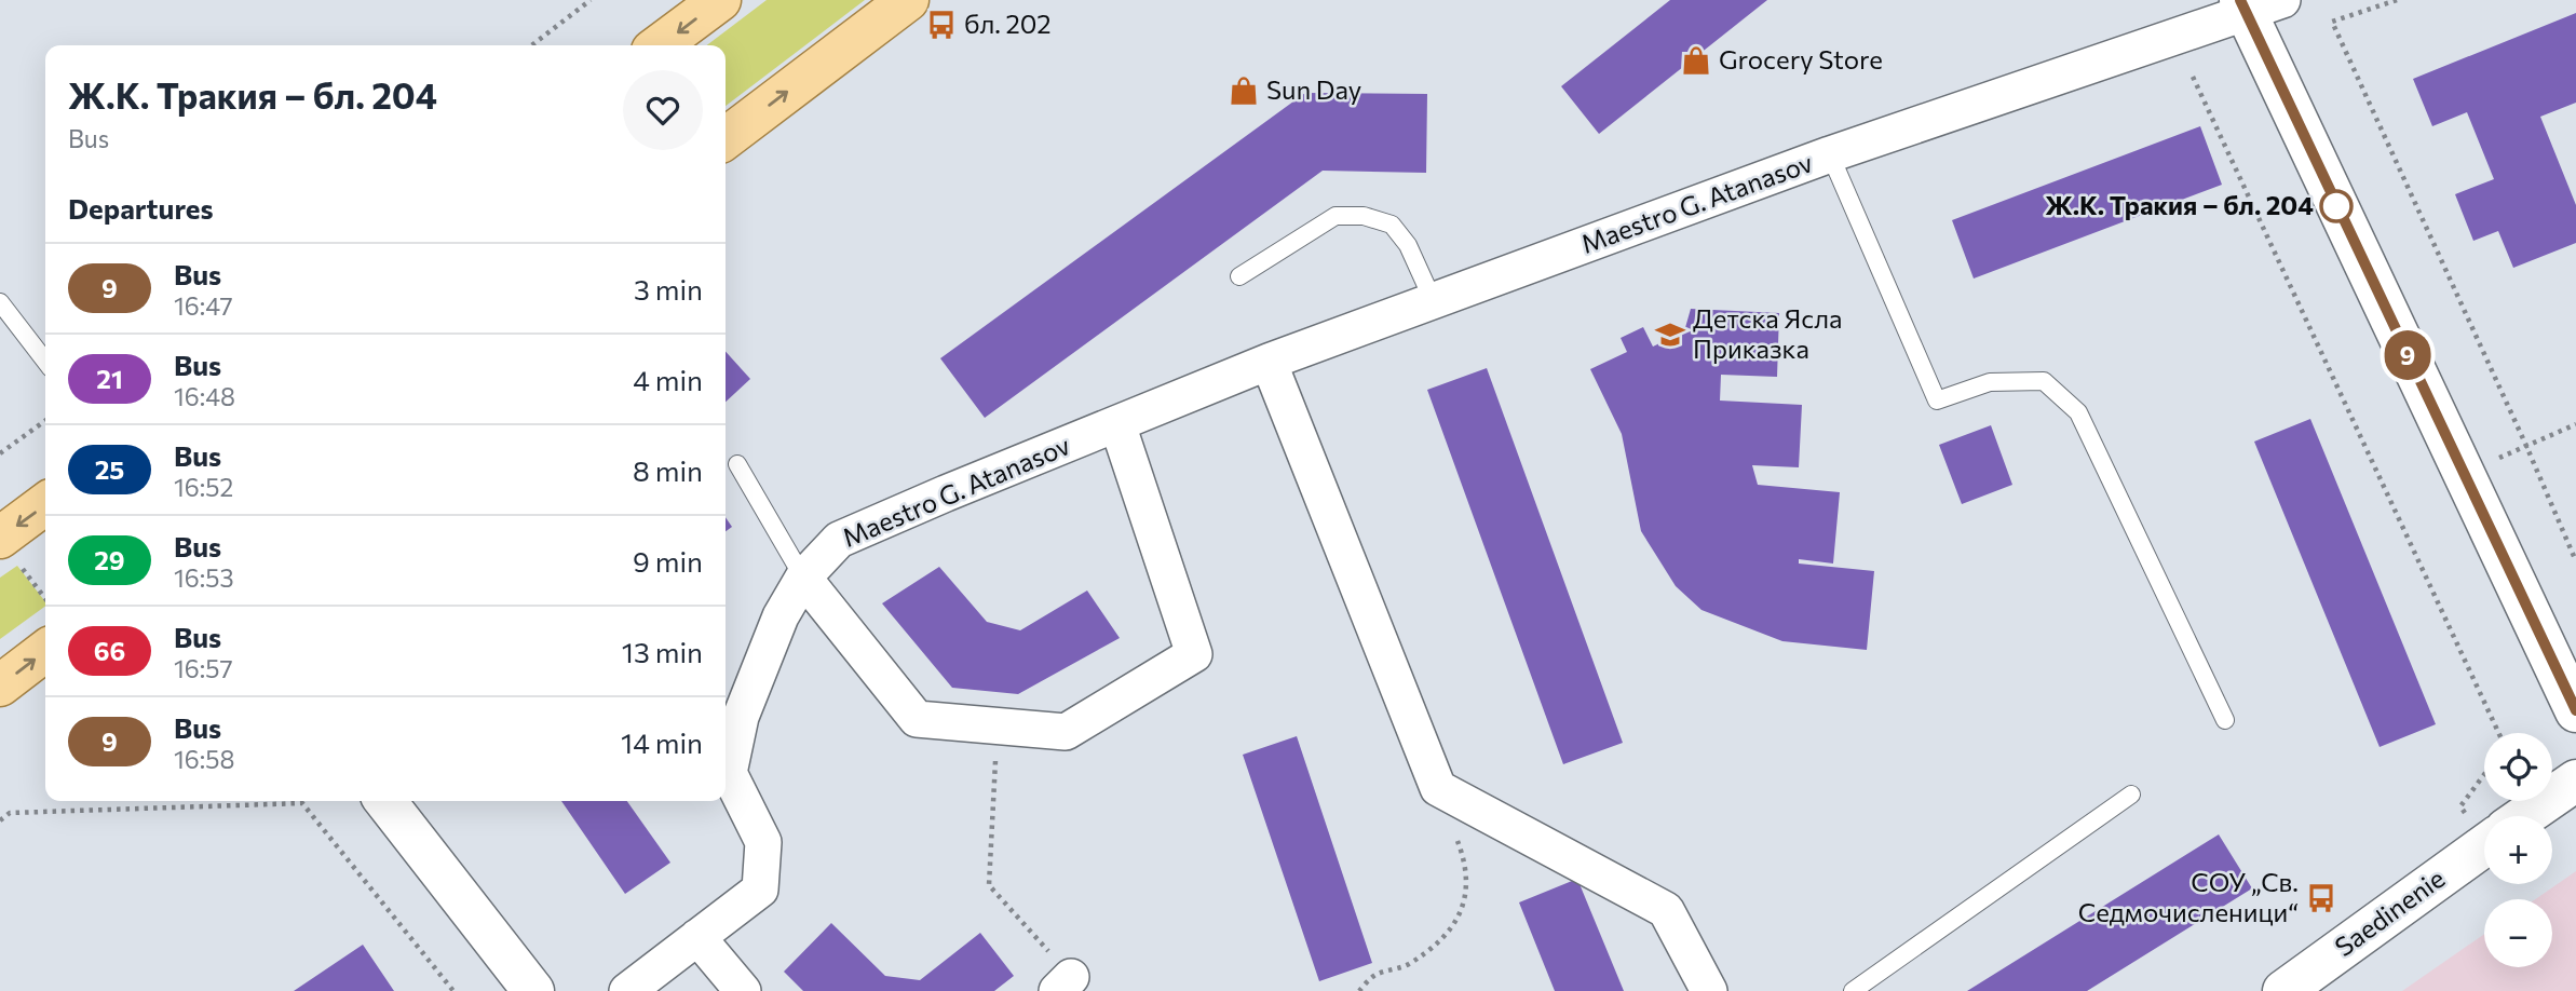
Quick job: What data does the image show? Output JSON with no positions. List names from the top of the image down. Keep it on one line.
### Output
{"streets":{"street":["Maestro G. Atanasov","Saedinenie"]},"places":{"bus stop":["бл. 202","СОУ „Св. Седмочисленици“"],"shop":["Grocery Store","Sun Day"],"other":["Ж.К. Тракия – бл. 204"],"school or university":["Детска Ясла Приказка"]},"lines":["bus line 9"],"page":{"on_map":"9","heading":[["Ж.К. Тракия – бл. 204","Bus"],"Departures"],"list":[{"mark":"9","name":"Bus","note":"16:47","value":"3 min"},{"mark":"21","name":"Bus","note":"16:48","value":"4 min"},{"mark":"25","name":"Bus","note":"16:52","value":"8 min"},{"mark":"29","name":"Bus","note":"16:53","value":"9 min"},{"mark":"66","name":"Bus","note":"16:57","value":"13 min"},{"mark":"9","name":"Bus","note":"16:58","value":"14 min"}],"map_buttons":["+","−"]}}
